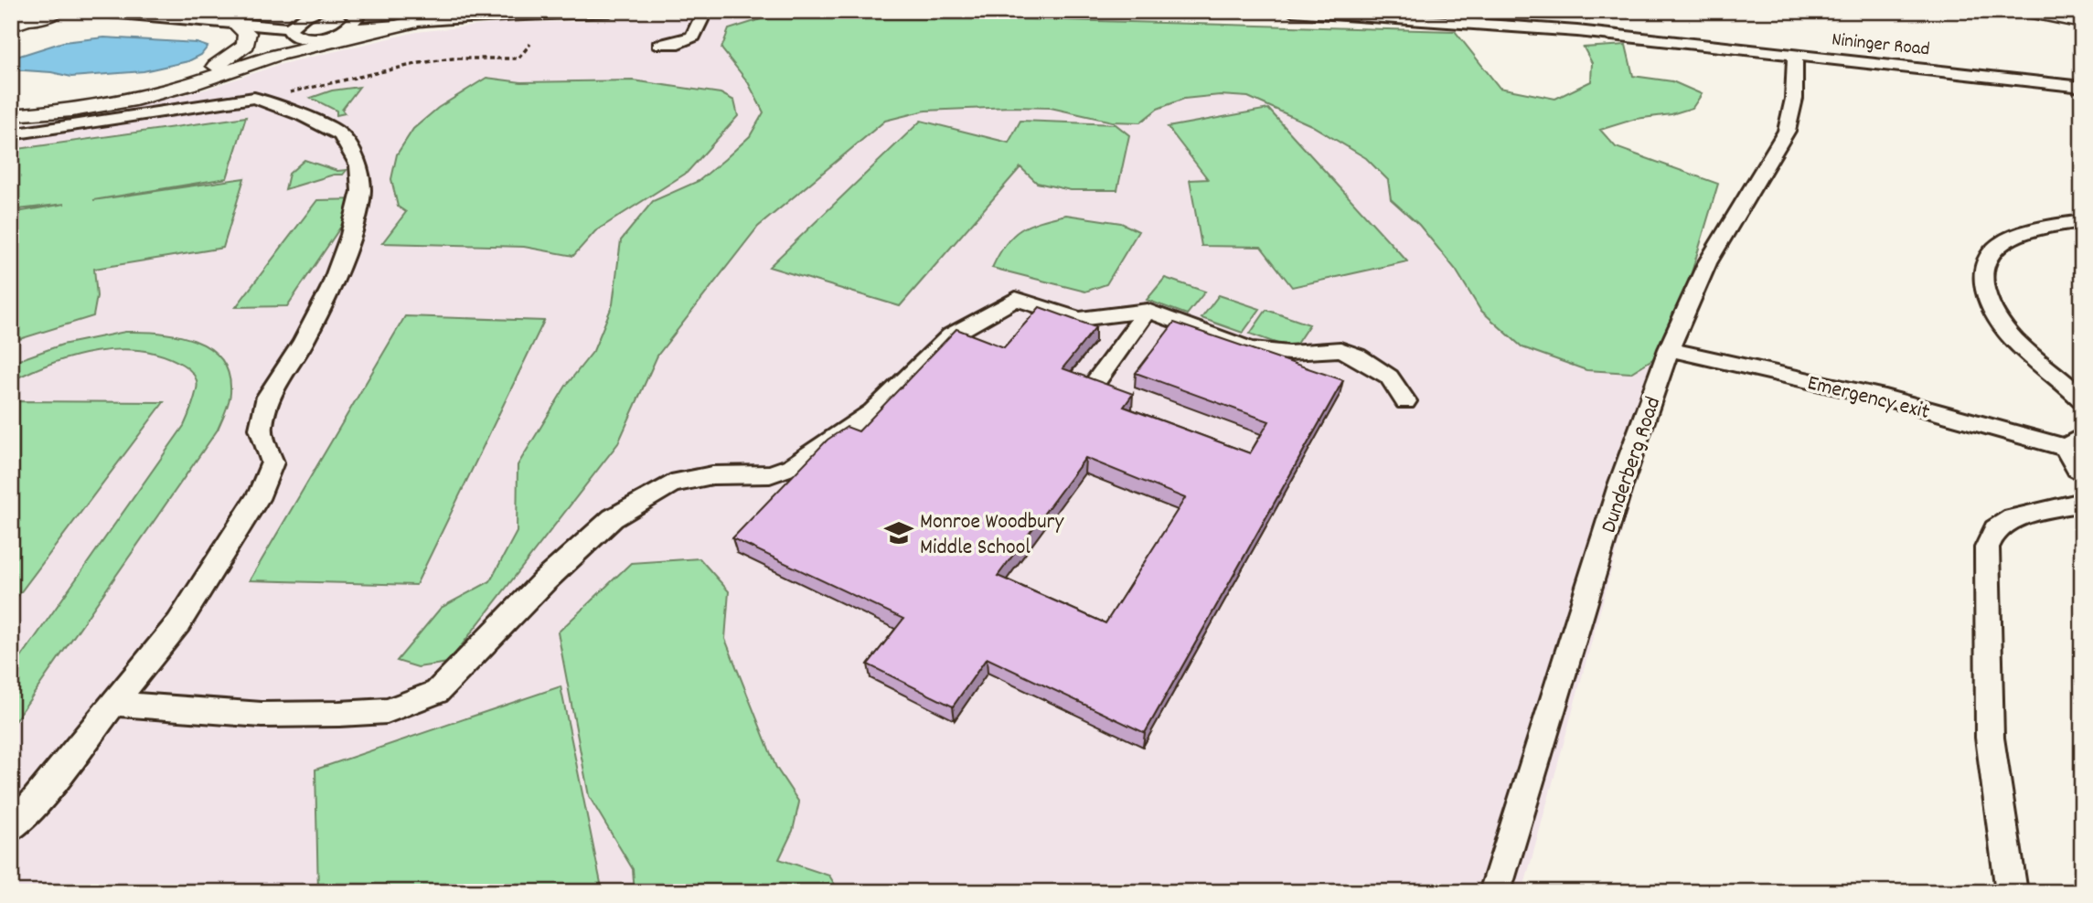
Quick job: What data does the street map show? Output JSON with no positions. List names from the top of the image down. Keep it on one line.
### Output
{"streets":{"street":["Nininger Road","Emergency exit","Dunderberg Road"]},"crossings":[["Nininger Road","Dunderberg Road"],["Emergency exit","Dunderberg Road"]],"places":{"school or university":["Monroe Woodbury Middle School"]}}
